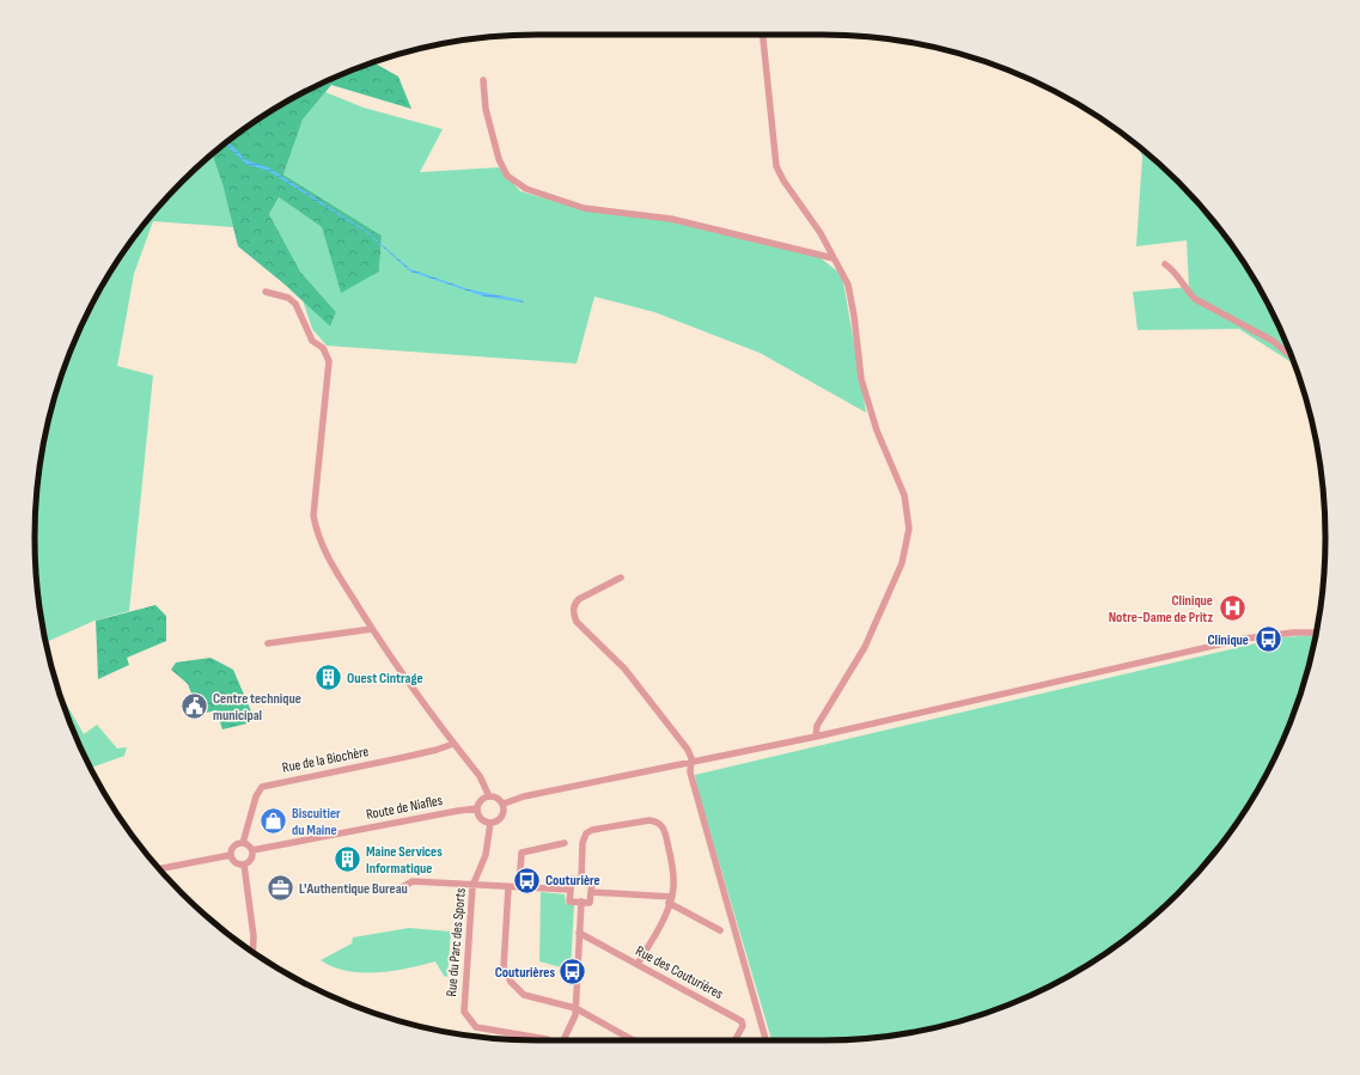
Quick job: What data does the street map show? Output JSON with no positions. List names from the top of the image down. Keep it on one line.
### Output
{"streets":{"street":["Rue de la Biochère","Route de Niafles","Rue du Parc des Sports","Rue des Couturières"]},"crossings":[["Rue de la Biochère","Route de Niafles"],["Route de Niafles","Rue du Parc des Sports"]],"places":{"hospital":["Clinique Notre-Dame de Pritz"],"bus stop":["Clinique","Couturière","Couturières"],"building":["Ouest Cintrage","Maine Services Informatique"],"public building":["Centre technique municipal"],"shop":["Biscuitier du Maine"],"office":["L'Authentique Bureau"]}}
